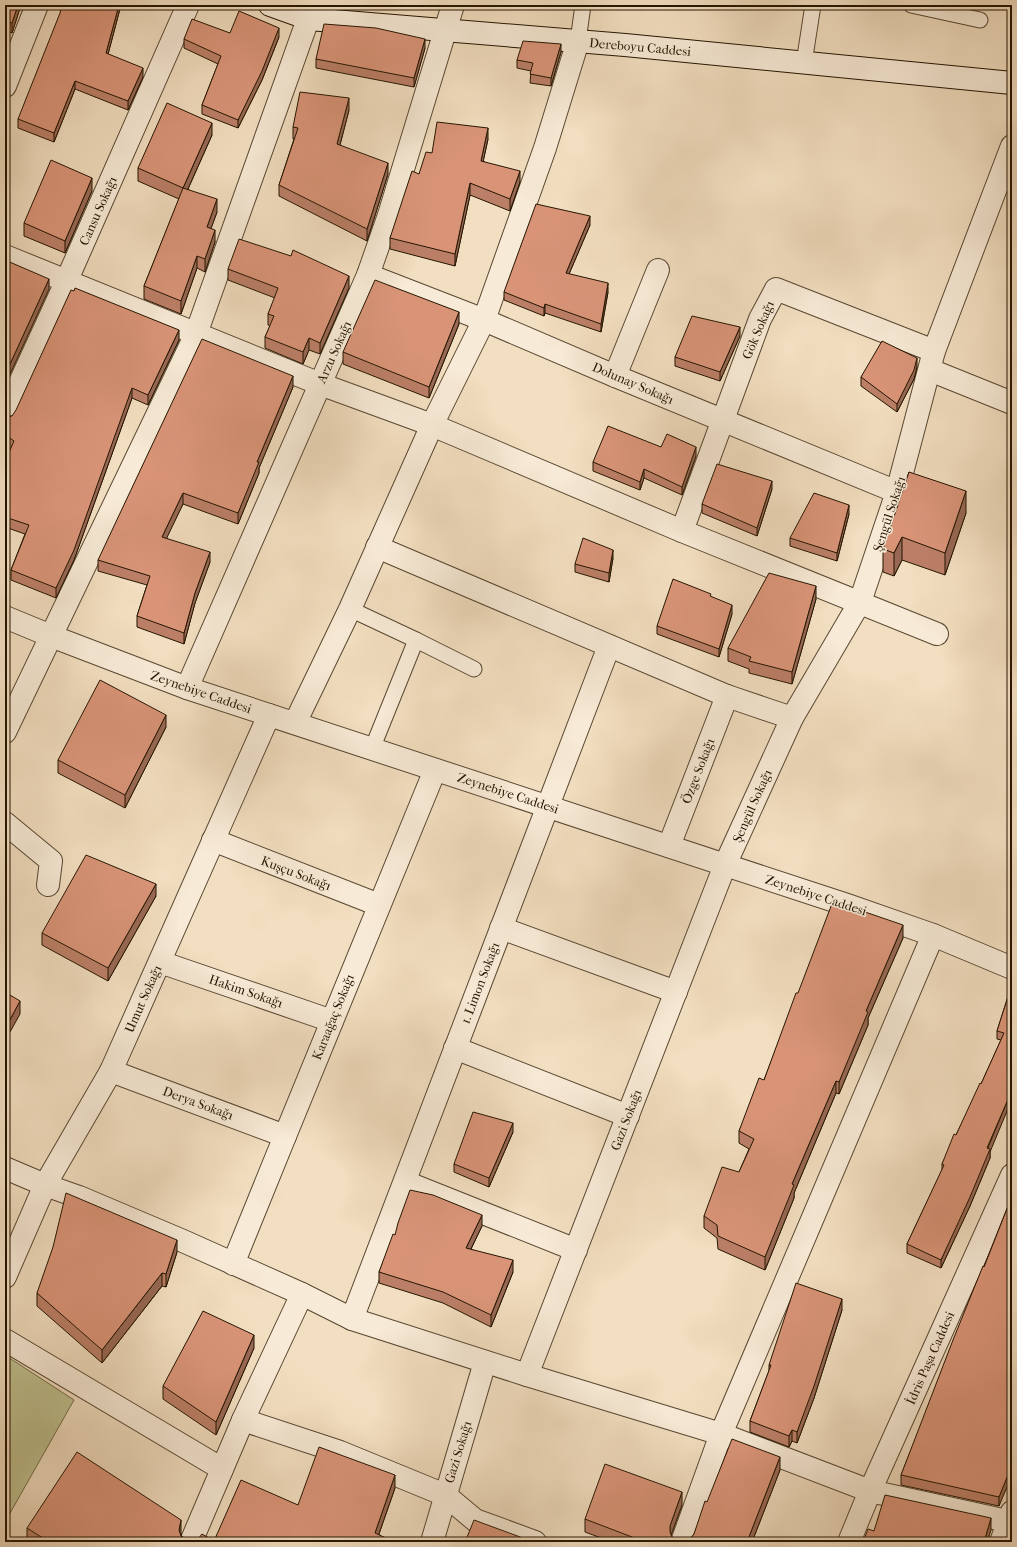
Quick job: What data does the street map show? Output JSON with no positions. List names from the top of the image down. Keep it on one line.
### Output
{"streets":{"street":["Dereboyu Caddesi","Cansu Sokağı","Gök Sokağı","Arzu Sokağı","Dolunay Sokağı","Şengül Sokağı","Zeynebiye Caddesi","Özge Sokağı","Kuşçu Sokağı","1. Limon Sokağı","Hakim Sokağı","Umut Sokağı","Karaağaç Sokağı","Derya Sokağı","Gazi Sokağı","İdris Paşa Caddesi"]},"crossings":[["Dereboyu Caddesi","Arzu Sokağı"],["Gök Sokağı","Dolunay Sokağı"],["Gök Sokağı","Şengül Sokağı"],["Arzu Sokağı","Dolunay Sokağı"],["Arzu Sokağı","Zeynebiye Caddesi"],["Dolunay Sokağı","Şengül Sokağı"],["Şengül Sokağı","Zeynebiye Caddesi"],["Şengül Sokağı","Gazi Sokağı"],["Zeynebiye Caddesi","Özge Sokağı"],["Zeynebiye Caddesi","1. Limon Sokağı"],["Zeynebiye Caddesi","Umut Sokağı"],["Zeynebiye Caddesi","Karaağaç Sokağı"],["Zeynebiye Caddesi","Gazi Sokağı"],["Kuşçu Sokağı","Umut Sokağı"],["Kuşçu Sokağı","Karaağaç Sokağı"],["Hakim Sokağı","Umut Sokağı"],["Hakim Sokağı","Karaağaç Sokağı"],["Umut Sokağı","Derya Sokağı"],["Karaağaç Sokağı","Derya Sokağı"]]}
